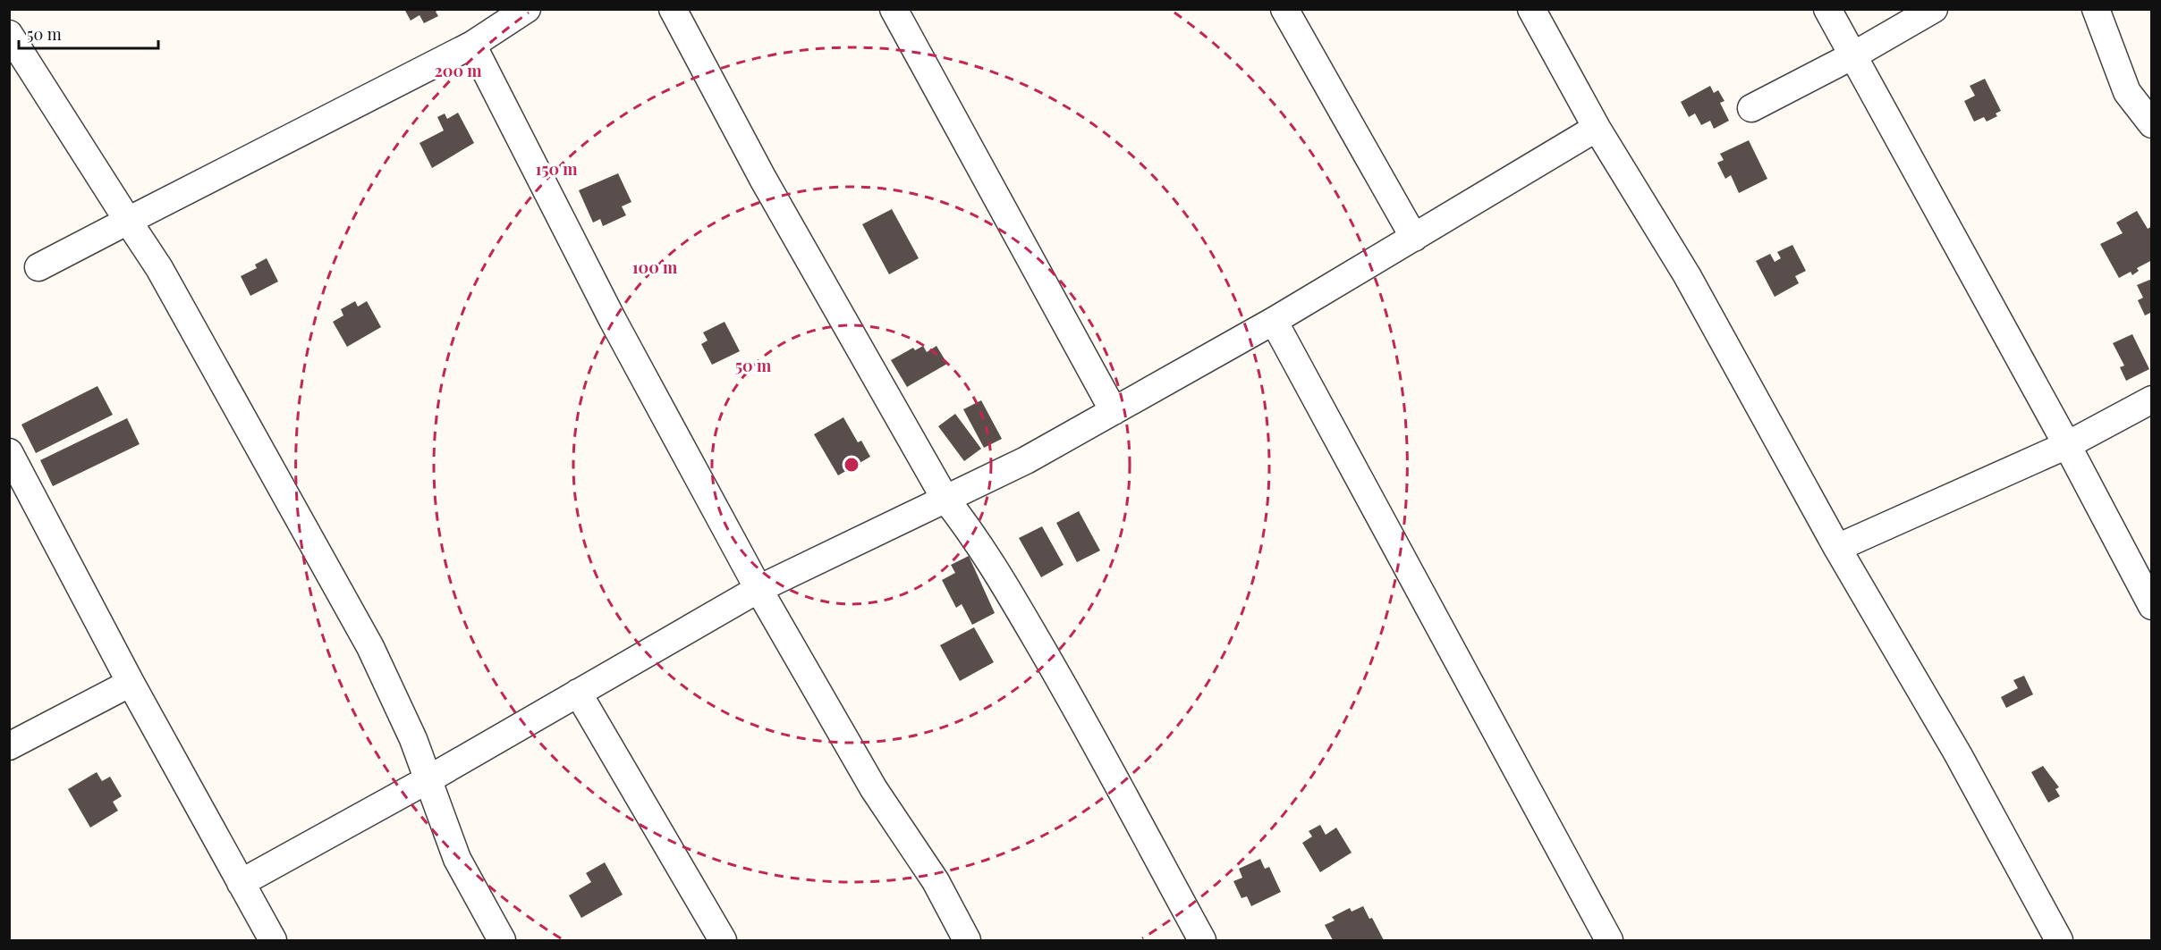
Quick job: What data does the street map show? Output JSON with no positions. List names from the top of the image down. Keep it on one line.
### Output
{"scale_bar":"50 m","rings":["200 m","150 m","100 m","50 m"]}
